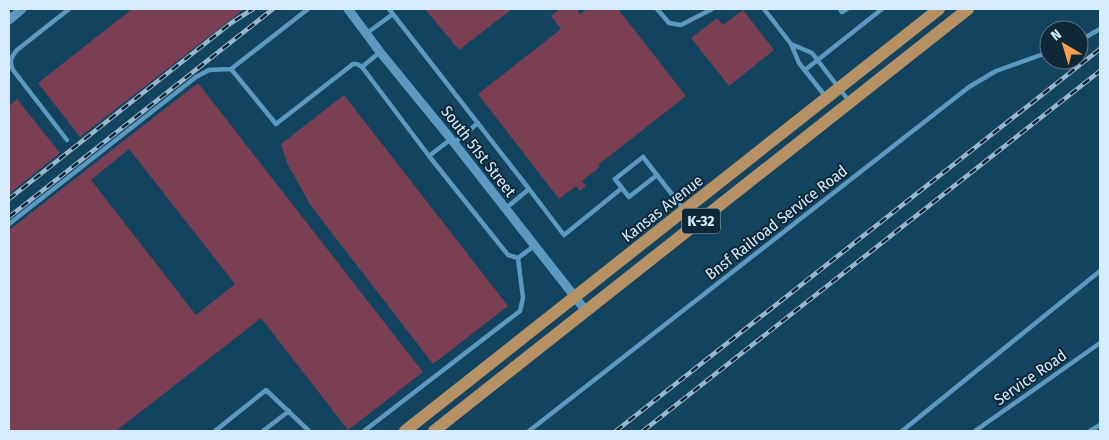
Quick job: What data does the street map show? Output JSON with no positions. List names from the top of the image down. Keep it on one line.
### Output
{"streets":{"main road":["Kansas Avenue","K-32"],"street":["South 51st Street"],"lane":["Bnsf Railroad Service Road","Service Road"]},"crossings":[["South 51st Street","Kansas Avenue"]],"north":"top left"}
